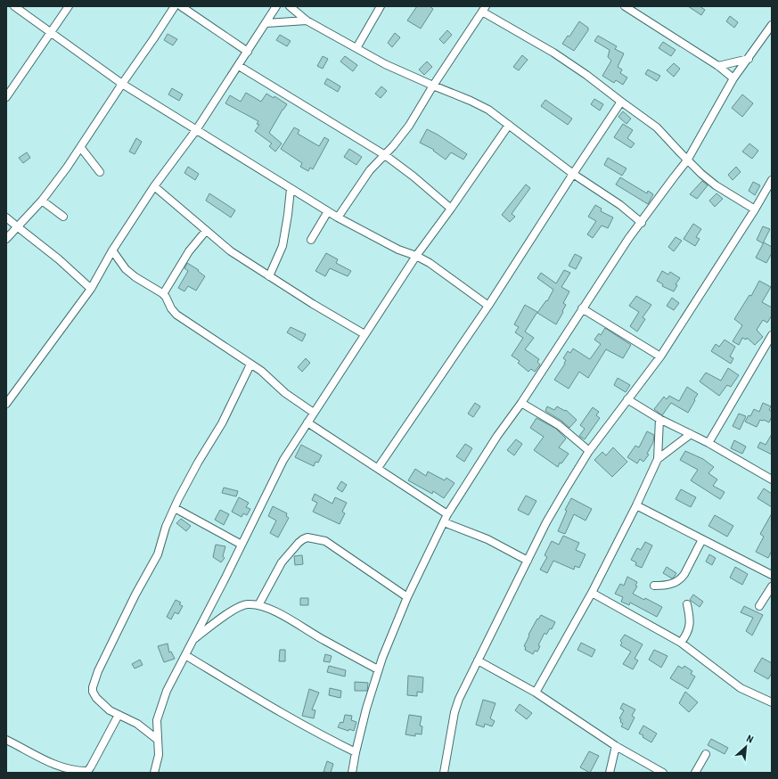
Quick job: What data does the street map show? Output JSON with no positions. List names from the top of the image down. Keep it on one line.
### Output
{"north":"top right"}
